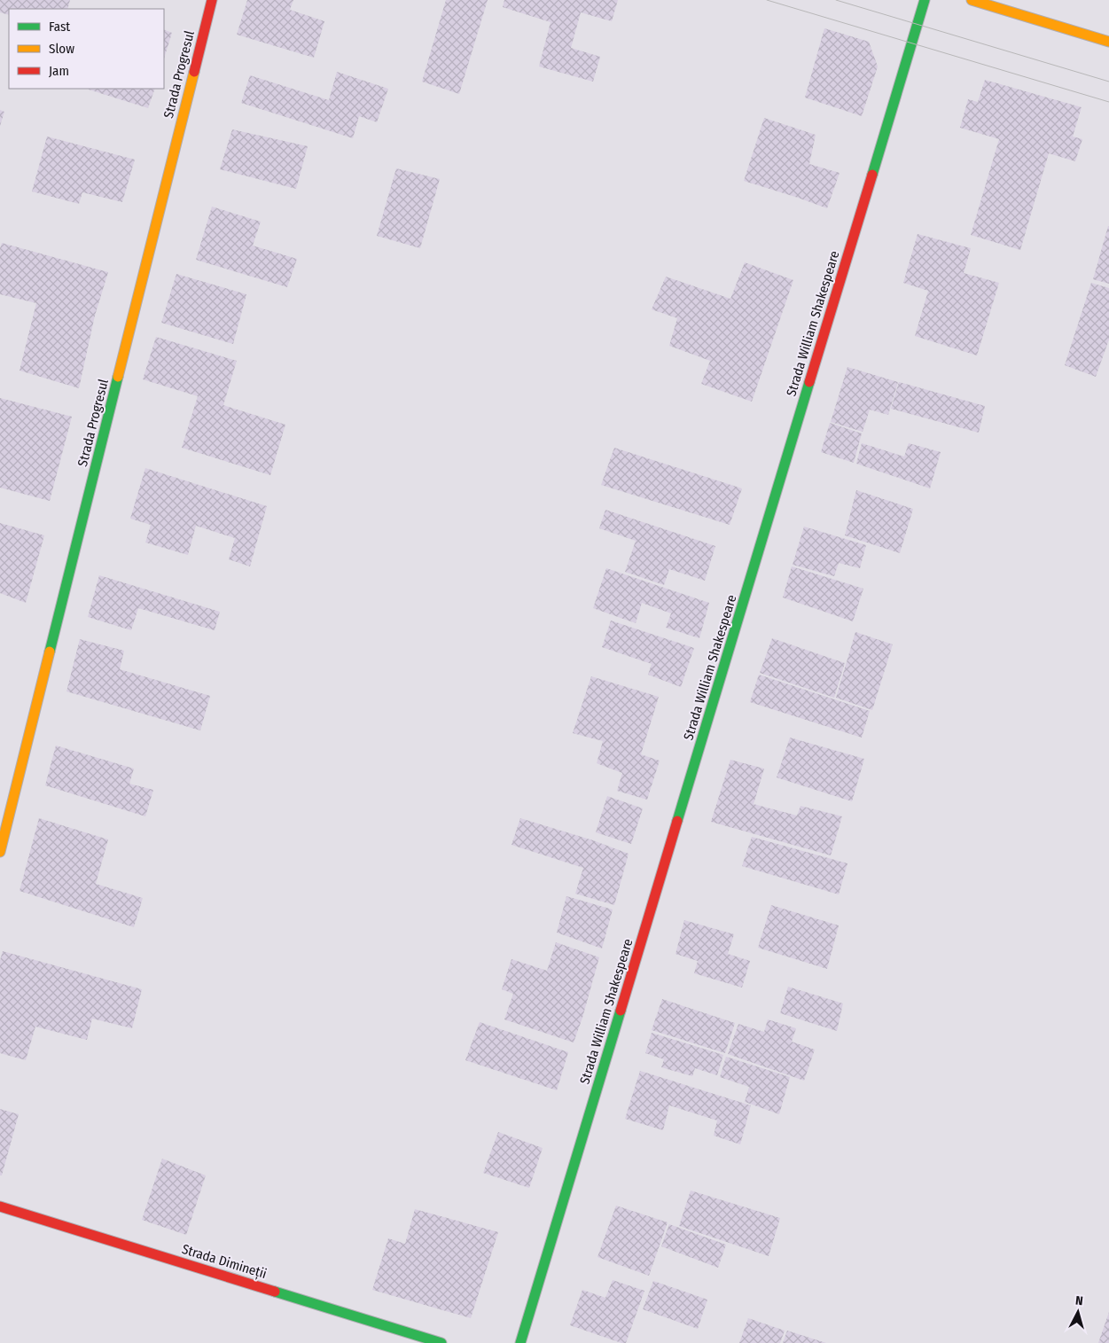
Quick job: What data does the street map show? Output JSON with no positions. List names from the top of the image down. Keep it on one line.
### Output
{"streets":{"street":["Strada Progresul","Strada William Shakespeare","Strada Dimineții"]},"legend":["Fast","Slow","Jam"],"north":"top"}
